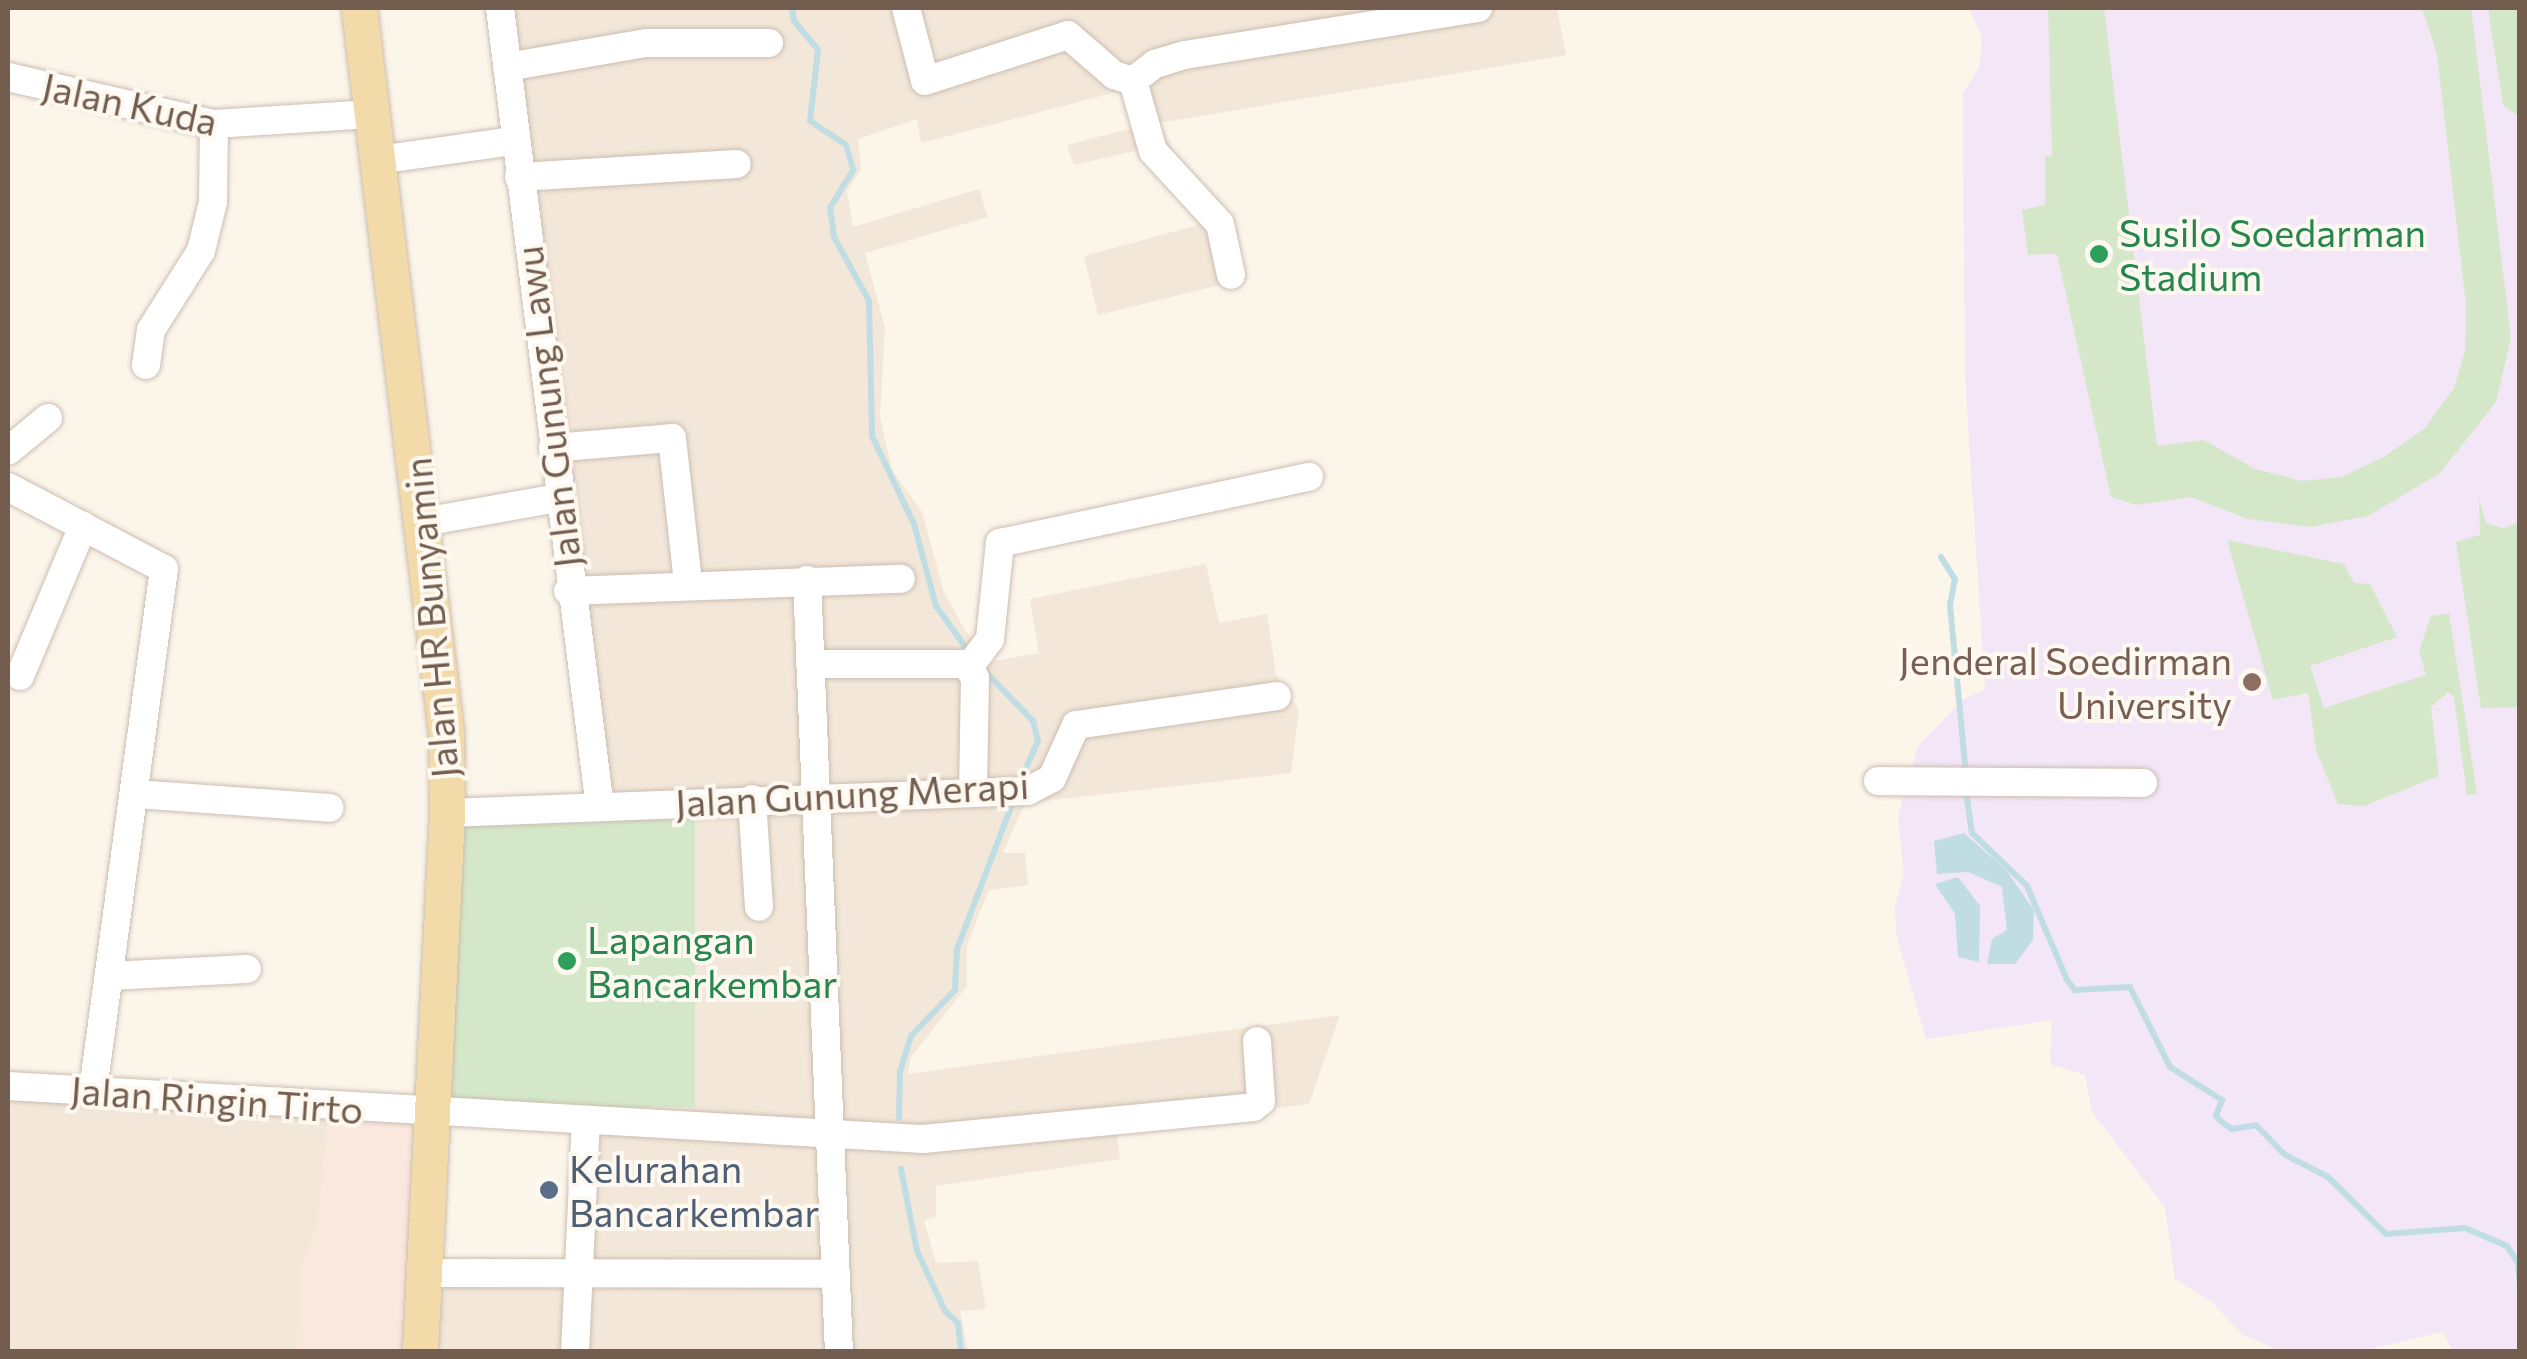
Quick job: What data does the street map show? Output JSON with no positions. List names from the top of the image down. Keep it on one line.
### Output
{"streets":{"main road":["Jalan HR Bunyamin"],"street":["Jalan Kuda","Jalan Gunung Lawu","Jalan Gunung Merapi","Jalan Ringin Tirto"]},"crossings":[["Jalan Kuda","Jalan HR Bunyamin"],["Jalan Gunung Lawu","Jalan Gunung Merapi"],["Jalan HR Bunyamin","Jalan Gunung Merapi"],["Jalan HR Bunyamin","Jalan Ringin Tirto"]],"places":["Susilo Soedarman Stadium","Jenderal Soedirman University","Lapangan Bancarkembar","Kelurahan Bancarkembar"]}
